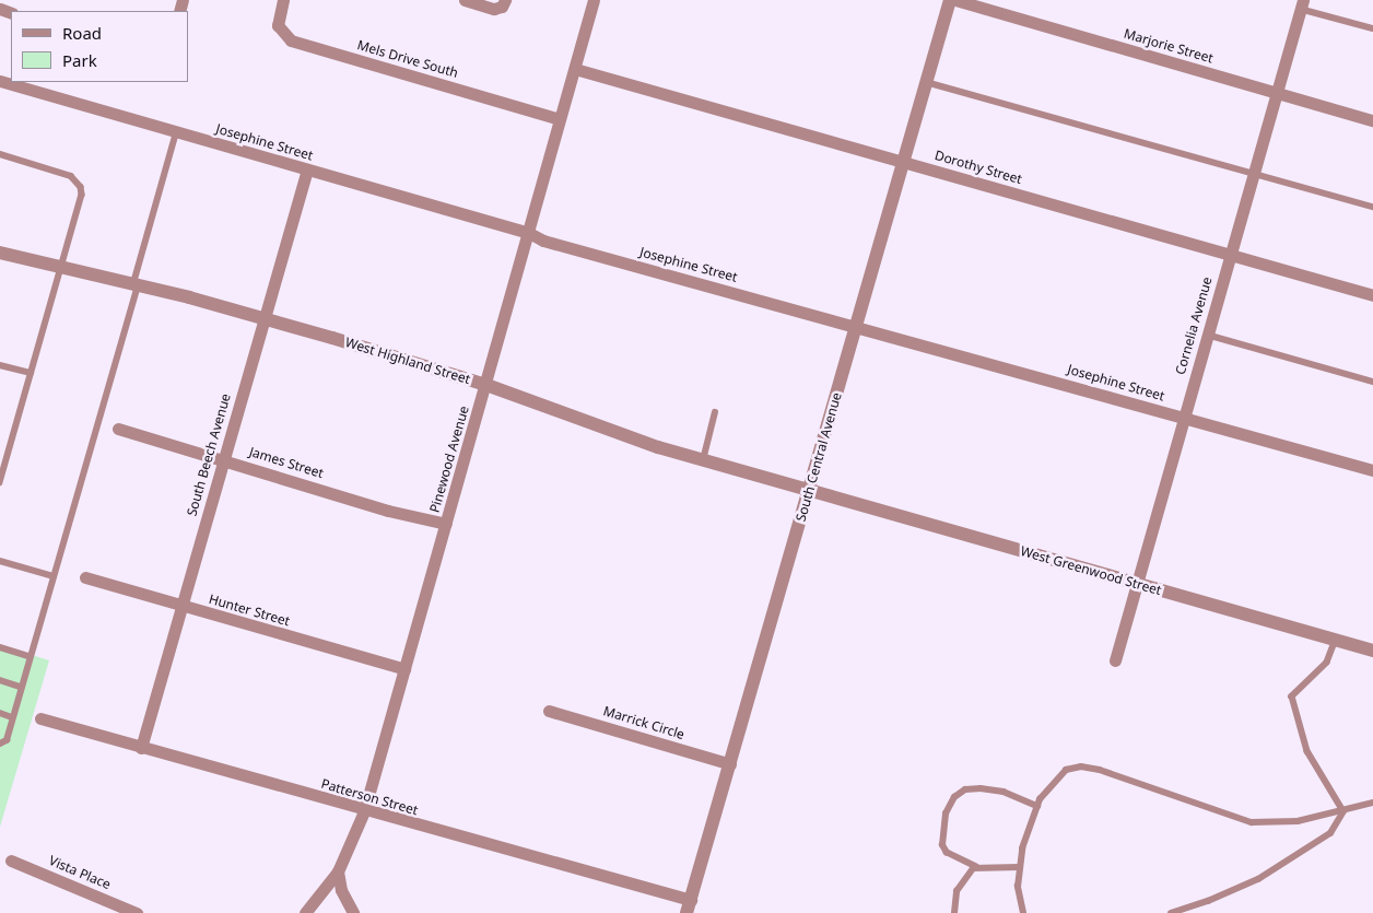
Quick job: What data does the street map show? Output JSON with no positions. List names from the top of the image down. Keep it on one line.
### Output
{"streets":{"street":["Marjorie Street","Mels Drive South","Josephine Street","Dorothy Street","Cornelia Avenue","West Highland Street","South Beech Avenue","South Central Avenue","Pinewood Avenue","James Street","West Greenwood Street","Hunter Street","Marrick Circle","Patterson Street","Vista Place"]},"crossings":[["Marjorie Street","Cornelia Avenue"],["Mels Drive South","Pinewood Avenue"],["Josephine Street","Cornelia Avenue"],["Josephine Street","South Beech Avenue"],["Josephine Street","South Central Avenue"],["Josephine Street","Pinewood Avenue"],["Dorothy Street","Cornelia Avenue"],["Dorothy Street","South Central Avenue"],["Dorothy Street","Pinewood Avenue"],["Cornelia Avenue","West Greenwood Street"],["West Highland Street","South Beech Avenue"],["West Highland Street","South Central Avenue"],["West Highland Street","Pinewood Avenue"],["West Highland Street","West Greenwood Street"],["South Beech Avenue","James Street"],["South Beech Avenue","Hunter Street"],["South Beech Avenue","Patterson Street"],["South Central Avenue","West Greenwood Street"],["South Central Avenue","Marrick Circle"],["South Central Avenue","Patterson Street"],["Pinewood Avenue","James Street"],["Pinewood Avenue","Hunter Street"],["Pinewood Avenue","Patterson Street"]],"legend":["Road","Park"]}
